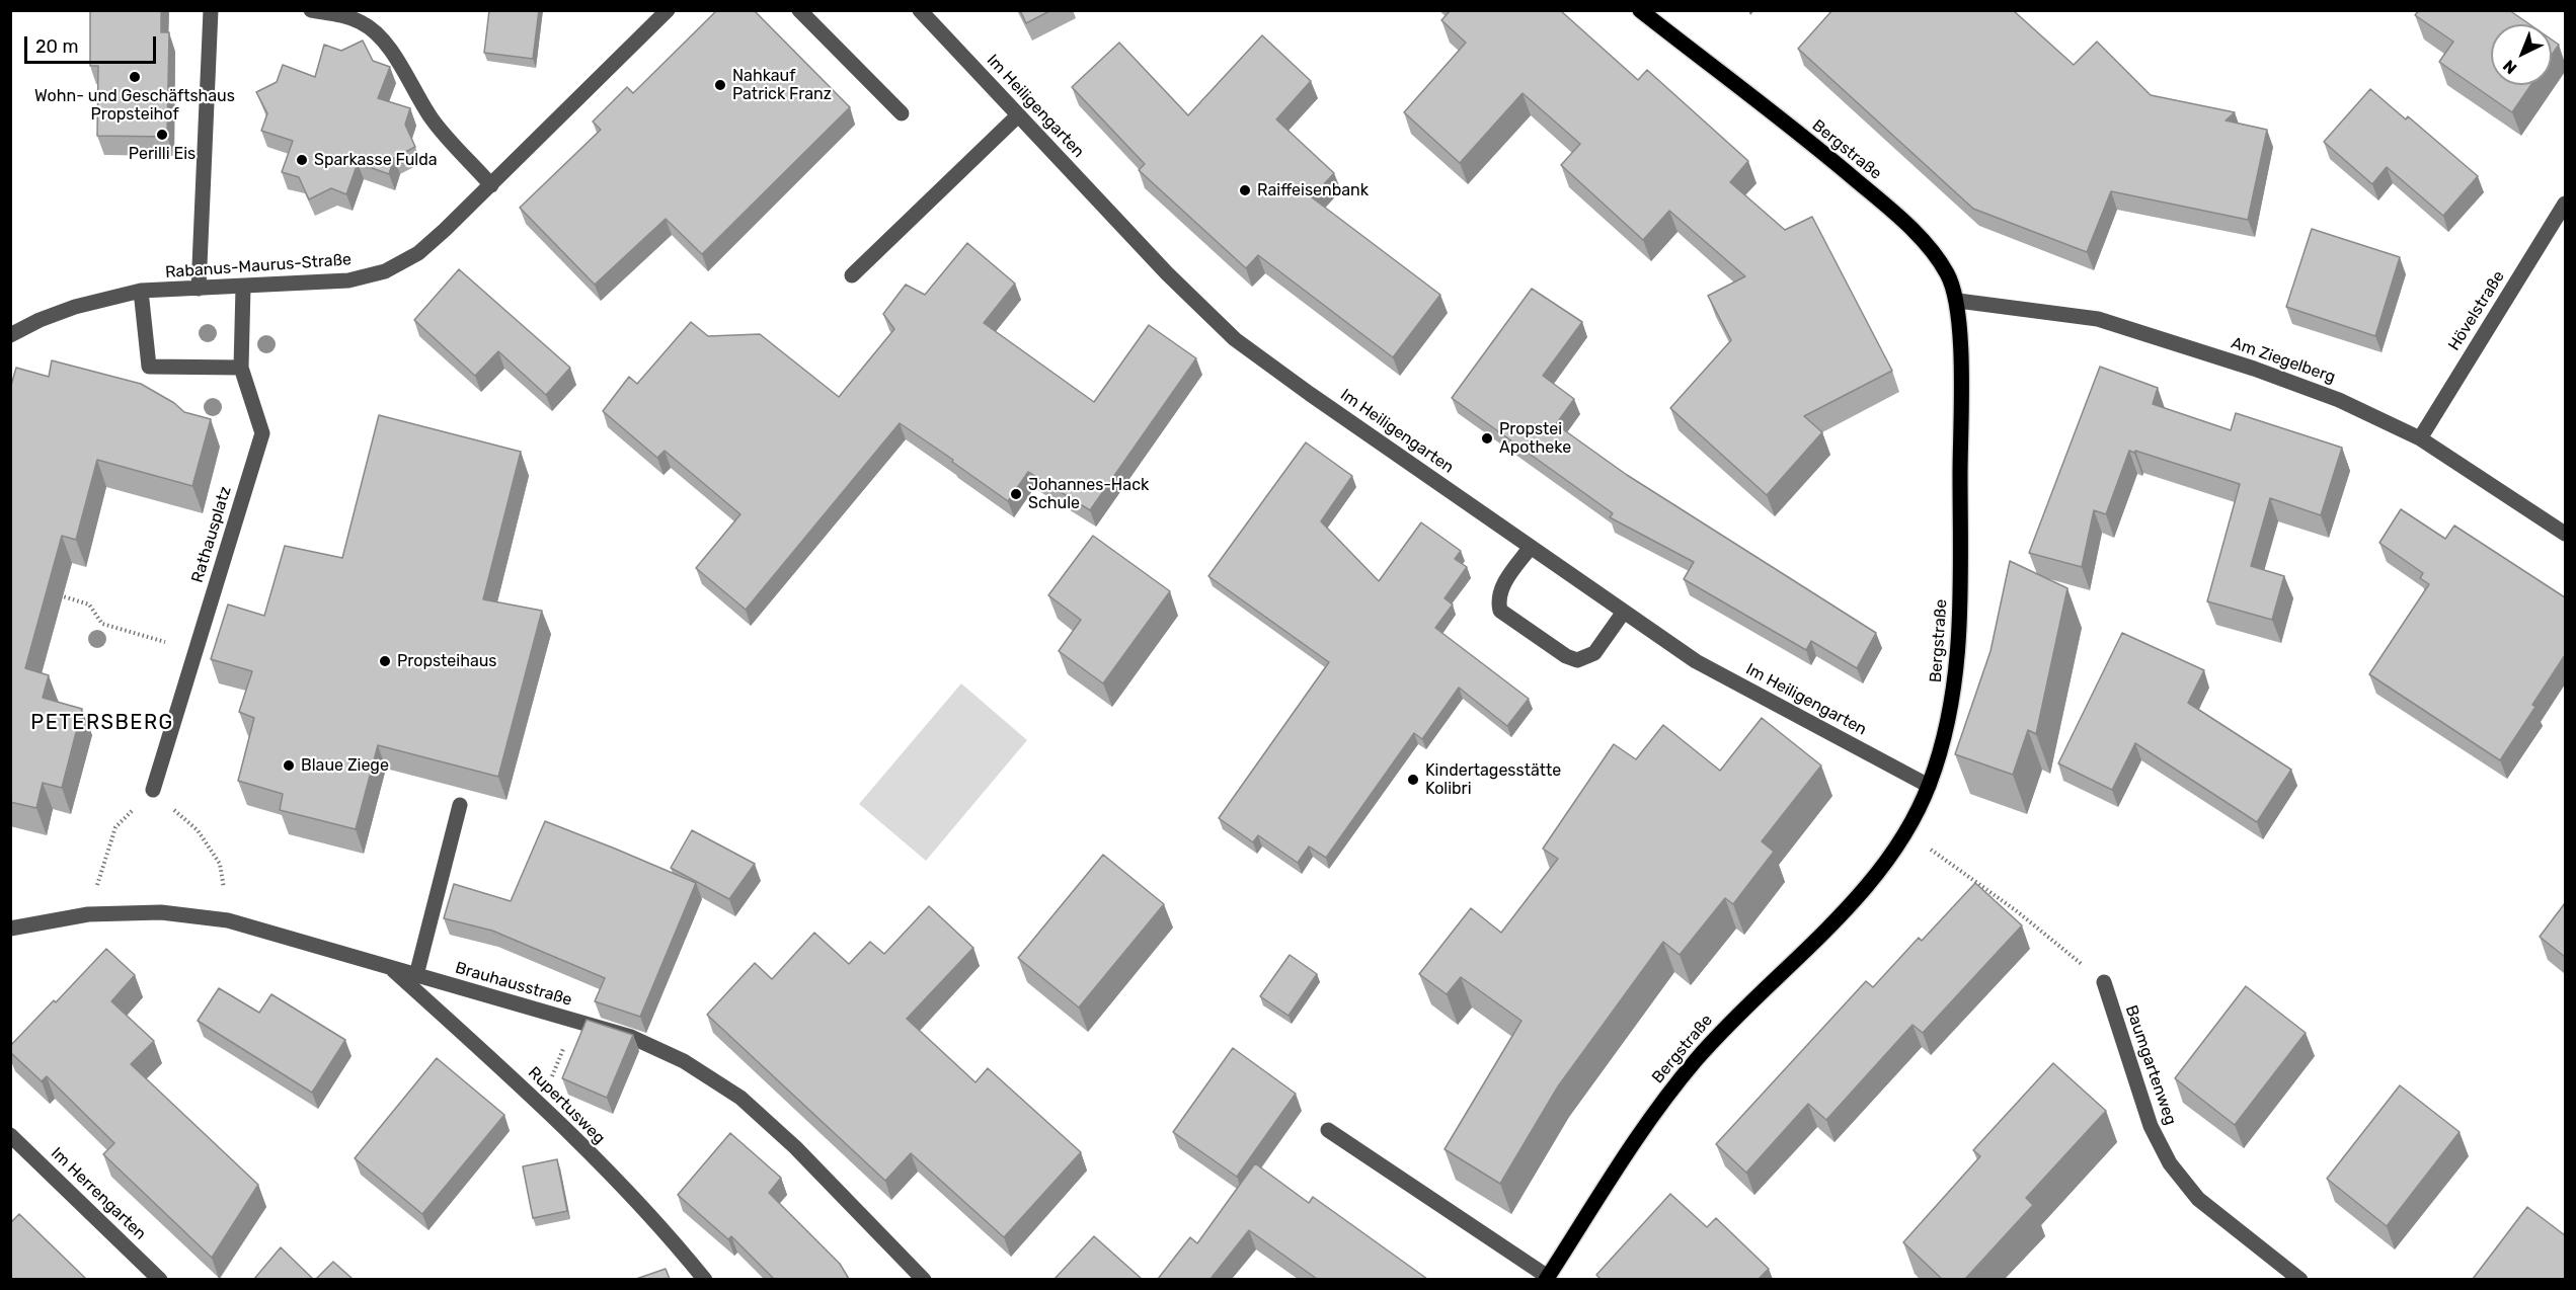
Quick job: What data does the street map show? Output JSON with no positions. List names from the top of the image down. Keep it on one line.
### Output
{"streets":{"main road":["Bergstraße"],"street":["Im Heiligengarten","Rabanus-Maurus-Straße","Hövelstraße","Am Ziegelberg","Rathausplatz","Brauhausstraße","Baumgartenweg","Rupertusweg","Im Herrengarten"]},"crossings":[["Im Heiligengarten","Bergstraße"],["Bergstraße","Am Ziegelberg"],["Rabanus-Maurus-Straße","Rathausplatz"],["Hövelstraße","Am Ziegelberg"],["Brauhausstraße","Rupertusweg"]],"districts":["PETERSBERG"],"places":["Wohn- und Geschäftshaus Propsteihof","Nahkauf Patrick Franz","Perilli Eis","Sparkasse Fulda","Raiffeisenbank","Propstei Apotheke","Johannes-Hack Schule","Propsteihaus","Blaue Ziege","Kindertagesstätte Kolibri"],"scale_bar":"20 m","north":"bottom left"}
